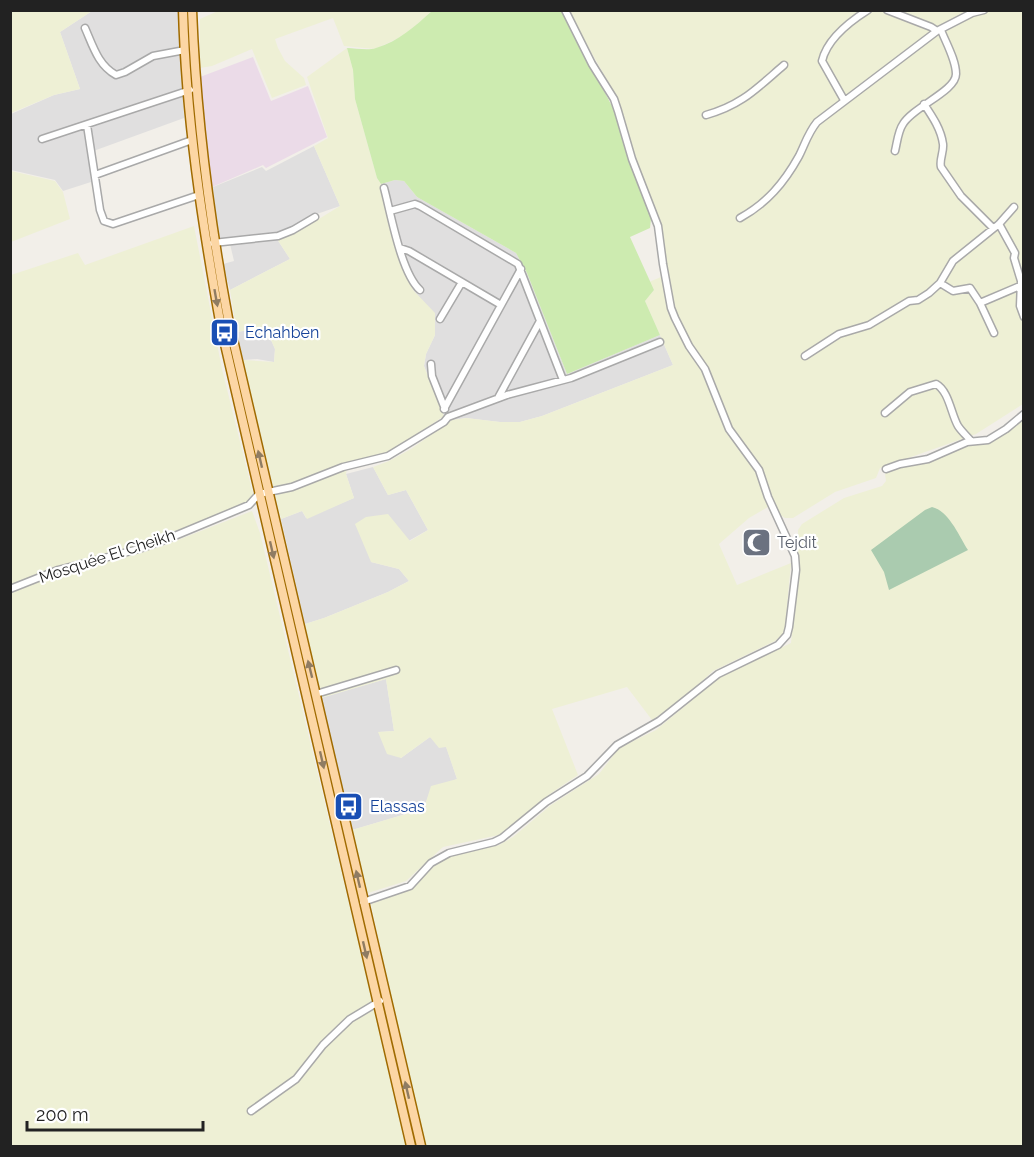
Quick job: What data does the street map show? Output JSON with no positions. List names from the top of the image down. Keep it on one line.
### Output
{"streets":{"street":["Mosquée El Cheikh"]},"places":{"bus stop":["Echahben","Elassas"],"mosque":["Tejdit"]},"scale_bar":"200 m"}
